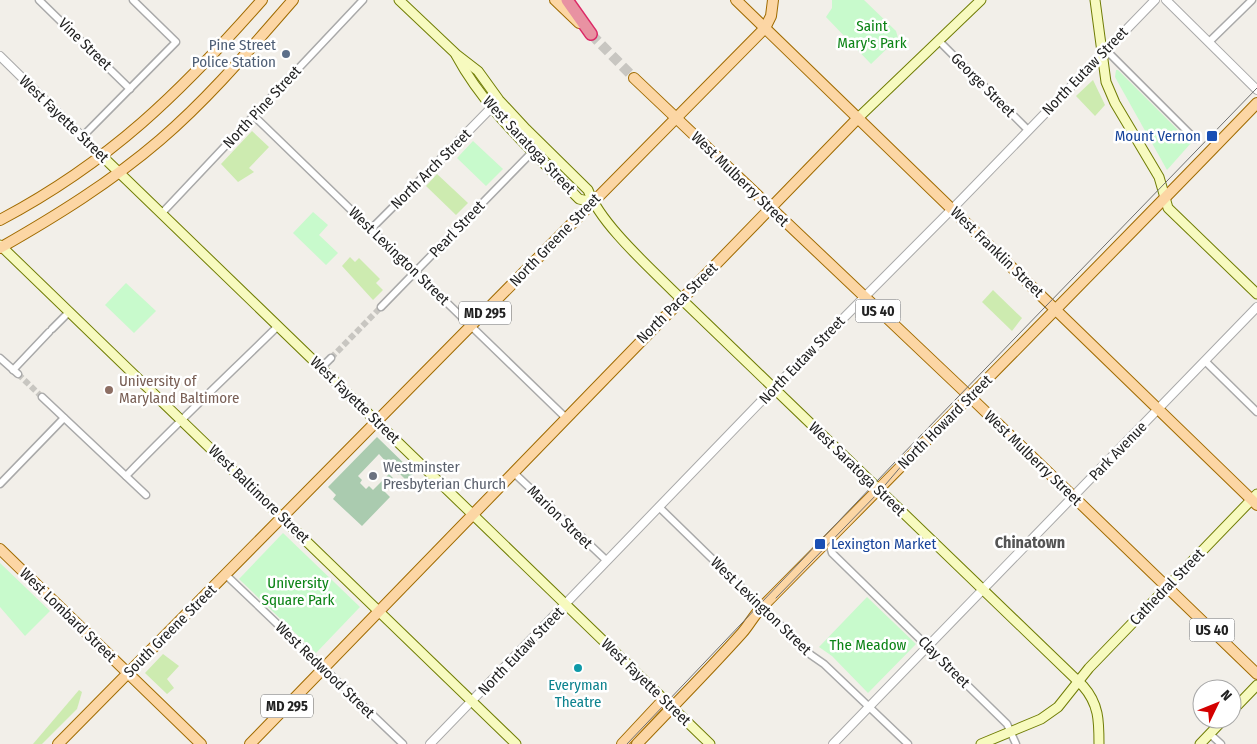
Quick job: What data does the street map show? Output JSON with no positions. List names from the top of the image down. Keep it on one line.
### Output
{"streets":{"main road":["West Fayette Street","West Saratoga Street","West Mulberry Street","North Greene Street","West Franklin Street","North Paca Street","US 40","MD 295","North Howard Street","West Baltimore Street","Cathedral Street","West Lombard Street","South Greene Street"],"street":["Vine Street","North Eutaw Street","George Street","North Pine Street","North Arch Street","Pearl Street","West Lexington Street","Park Avenue","Marion Street","Clay Street","West Redwood Street"]},"crossings":[["North Eutaw Street","George Street"],["North Eutaw Street","West Fayette Street"],["North Eutaw Street","West Saratoga Street"],["North Eutaw Street","West Mulberry Street"],["North Eutaw Street","West Franklin Street"],["North Eutaw Street","West Lexington Street"],["North Eutaw Street","West Baltimore Street"],["North Eutaw Street","Marion Street"],["George Street","North Paca Street"],["North Pine Street","West Fayette Street"],["North Pine Street","West Lexington Street"],["West Fayette Street","North Greene Street"],["West Fayette Street","North Paca Street"],["West Fayette Street","North Howard Street"],["West Saratoga Street","North Arch Street"],["West Saratoga Street","Pearl Street"],["West Saratoga Street","North Greene Street"],["West Saratoga Street","North Paca Street"],["West Saratoga Street","North Howard Street"],["West Saratoga Street","Park Avenue"],["West Saratoga Street","Cathedral Street"],["North Arch Street","West Lexington Street"],["West Mulberry Street","North Greene Street"],["West Mulberry Street","North Paca Street"],["West Mulberry Street","North Howard Street"],["West Mulberry Street","Park Avenue"],["West Mulberry Street","Cathedral Street"],["Pearl Street","West Lexington Street"],["North Greene Street","West Franklin Street"],["North Greene Street","West Lexington Street"],["North Greene Street","West Baltimore Street"],["North Greene Street","South Greene Street"],["West Franklin Street","North Paca Street"],["West Franklin Street","North Howard Street"],["West Franklin Street","Park Avenue"],["West Franklin Street","Cathedral Street"],["West Lexington Street","North Paca Street"],["West Lexington Street","North Howard Street"],["West Lexington Street","Park Avenue"],["North Paca Street","MD 295"],["North Paca Street","West Baltimore Street"],["North Paca Street","Marion Street"],["MD 295","West Baltimore Street"],["MD 295","West Redwood Street"],["North Howard Street","Clay Street"],["Park Avenue","Clay Street"],["West Baltimore Street","South Greene Street"],["Cathedral Street","Clay Street"],["West Lombard Street","South Greene Street"],["South Greene Street","West Redwood Street"]],"districts":["Chinatown"],"parks":["Saint Mary's Park","University Square Park","The Meadow"],"places":{"other":["Pine Street Police Station","University of Maryland Baltimore","Westminster Presbyterian Church","Everyman Theatre"],"transit":["Mount Vernon","Lexington Market"]},"north":"top right"}
